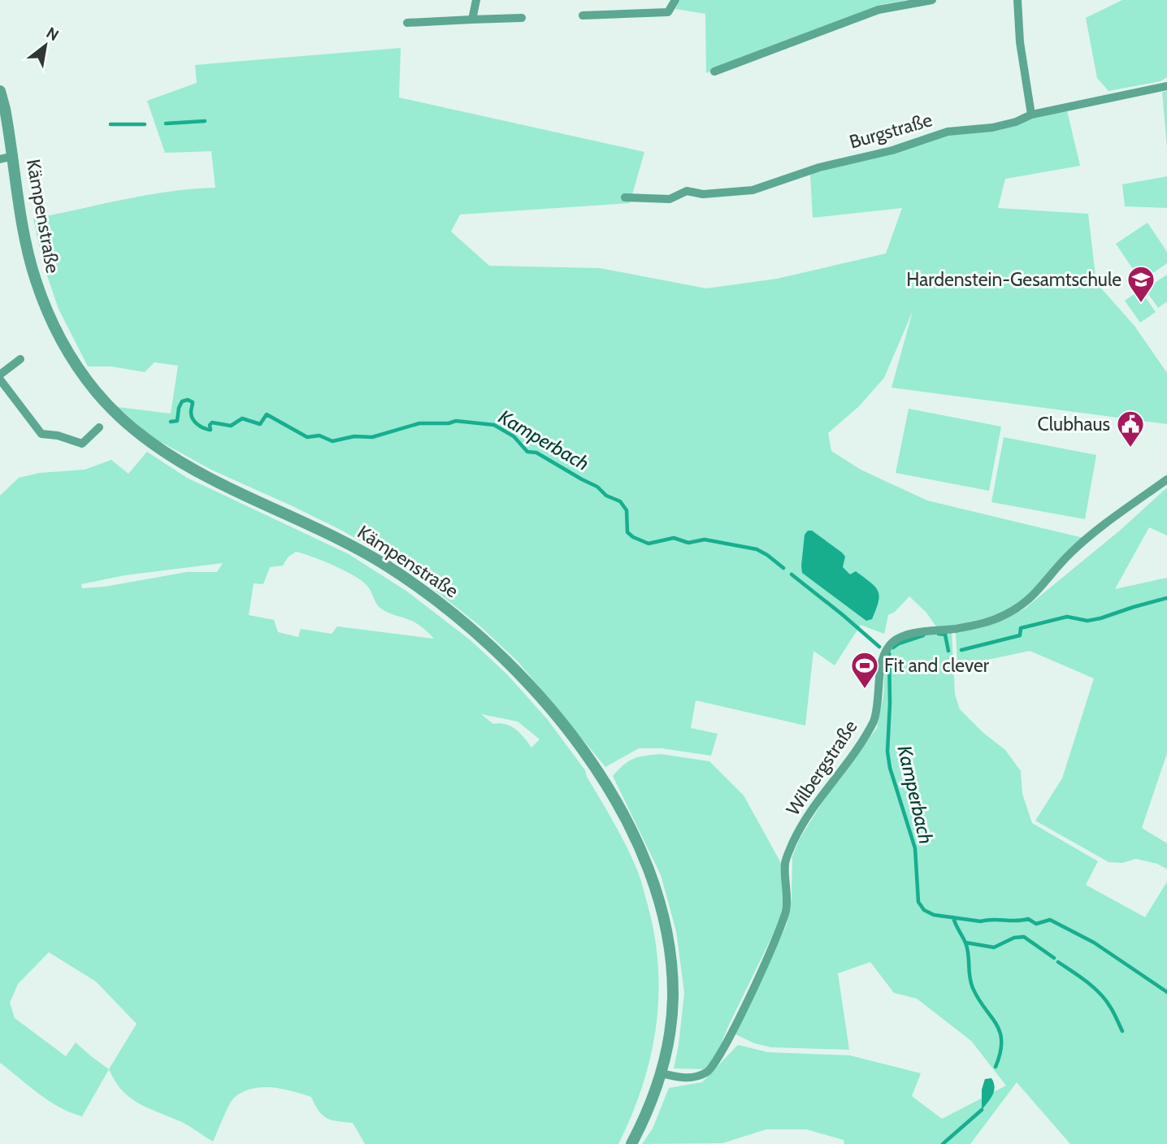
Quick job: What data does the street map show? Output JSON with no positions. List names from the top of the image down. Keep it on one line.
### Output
{"streets":{"street":["Burgstraße","Kämpenstraße","Wilbergstraße"]},"crossings":[["Kämpenstraße","Wilbergstraße"]],"water":["Kamperbach"],"places":{"school or university":["Hardenstein-Gesamtschule"],"public building":["Clubhaus"],"sports":["Fit and clever"]},"north":"top right"}
